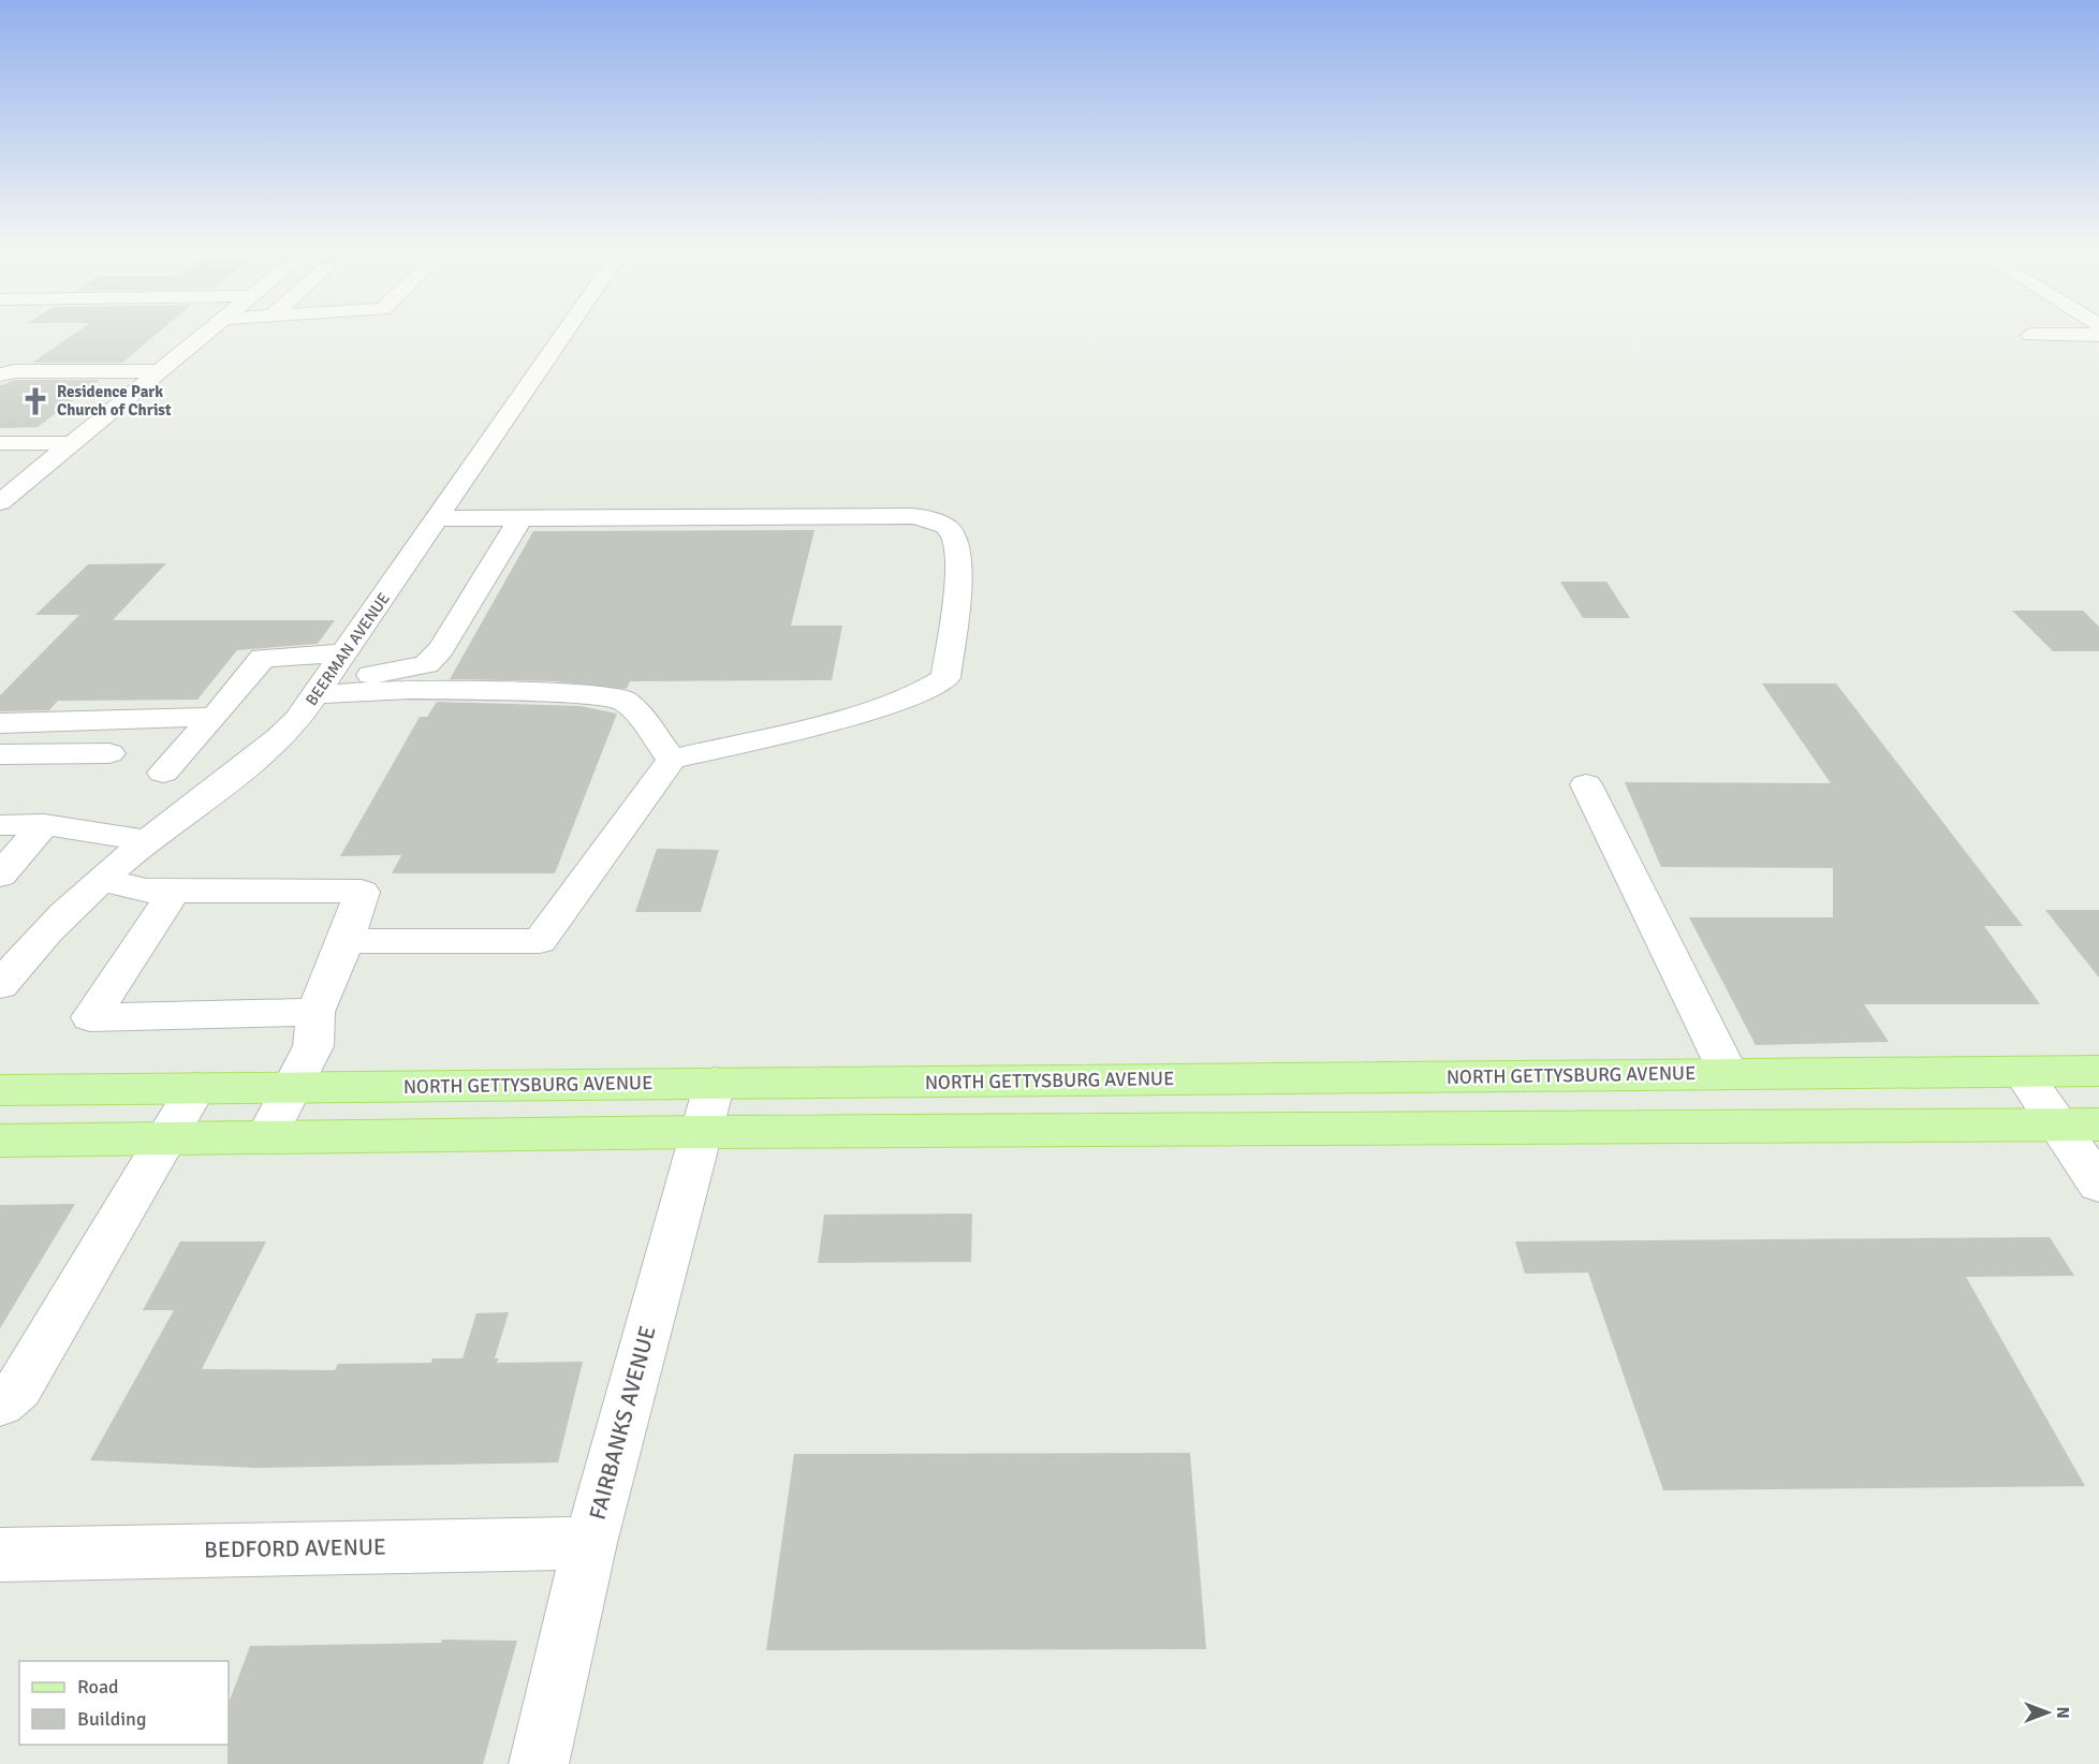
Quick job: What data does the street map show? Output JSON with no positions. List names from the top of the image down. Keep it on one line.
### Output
{"streets":{"main road":["NORTH GETTYSBURG AVENUE"],"street":["BEERMAN AVENUE","FAIRBANKS AVENUE","BEDFORD AVENUE"]},"crossings":[["NORTH GETTYSBURG AVENUE","FAIRBANKS AVENUE"],["FAIRBANKS AVENUE","BEDFORD AVENUE"]],"places":{"church":["Residence Park Church of Christ"]},"legend":["Road","Building"],"north":"right"}
